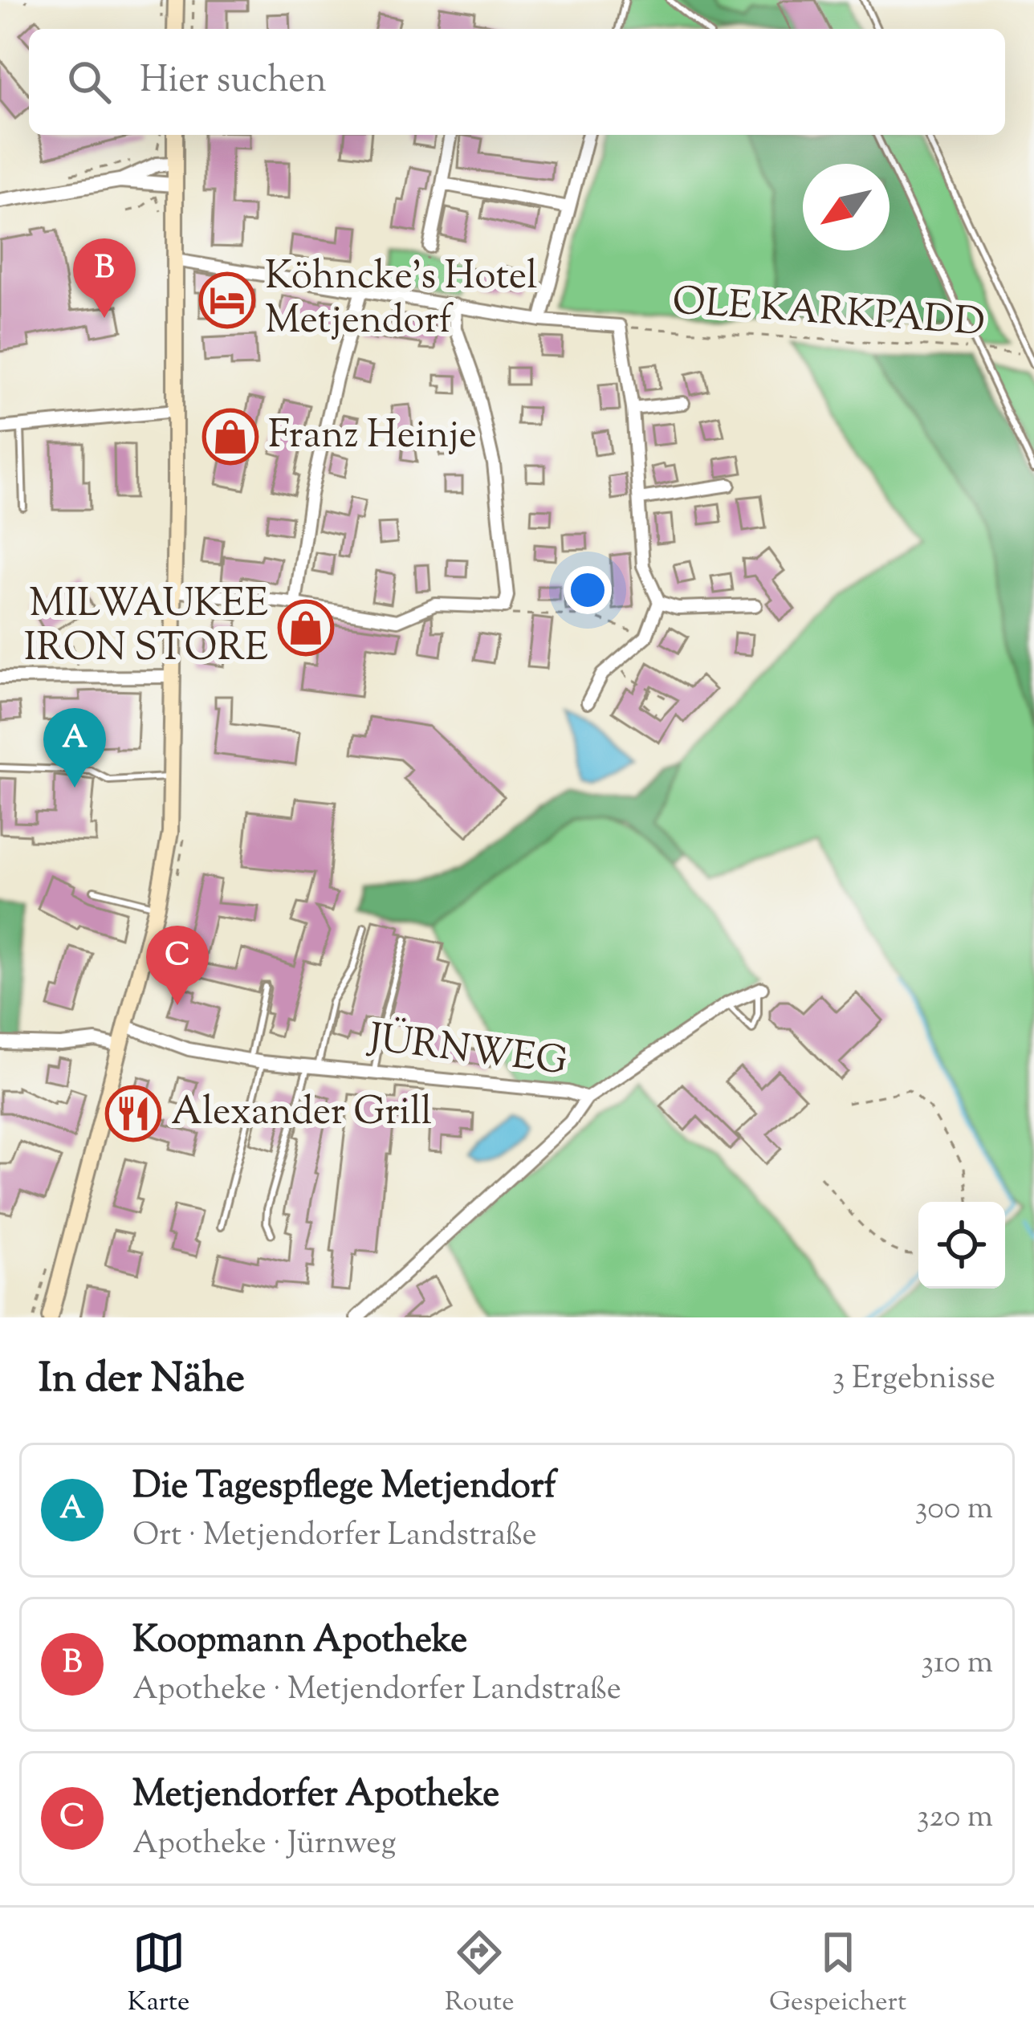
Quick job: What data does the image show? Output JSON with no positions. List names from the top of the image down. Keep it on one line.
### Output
{"streets":{"street":["JÜRNWEG"],"path":["OLE KARKPADD"]},"places":{"hotel":["Köhncke's Hotel Metjendorf"],"shop":["Franz Heinje","MILWAUKEE IRON STORE"],"restaurant":["Alexander Grill"]},"north":"bottom left","page":{"search":"Hier suchen","pins":["B","A","C"],"heading":["In der Nähe","3 Ergebnisse"],"list":[{"mark":"A","name":"Die Tagespflege Metjendorf","note":"Ort · Metjendorfer Landstraße","value":"300 m"},{"mark":"B","name":"Koopmann Apotheke","note":"Apotheke · Metjendorfer Landstraße","value":"310 m"},{"mark":"C","name":"Metjendorfer Apotheke","note":"Apotheke · Jürnweg","value":"320 m"}],"nav":["Karte","Route","Gespeichert"]}}
